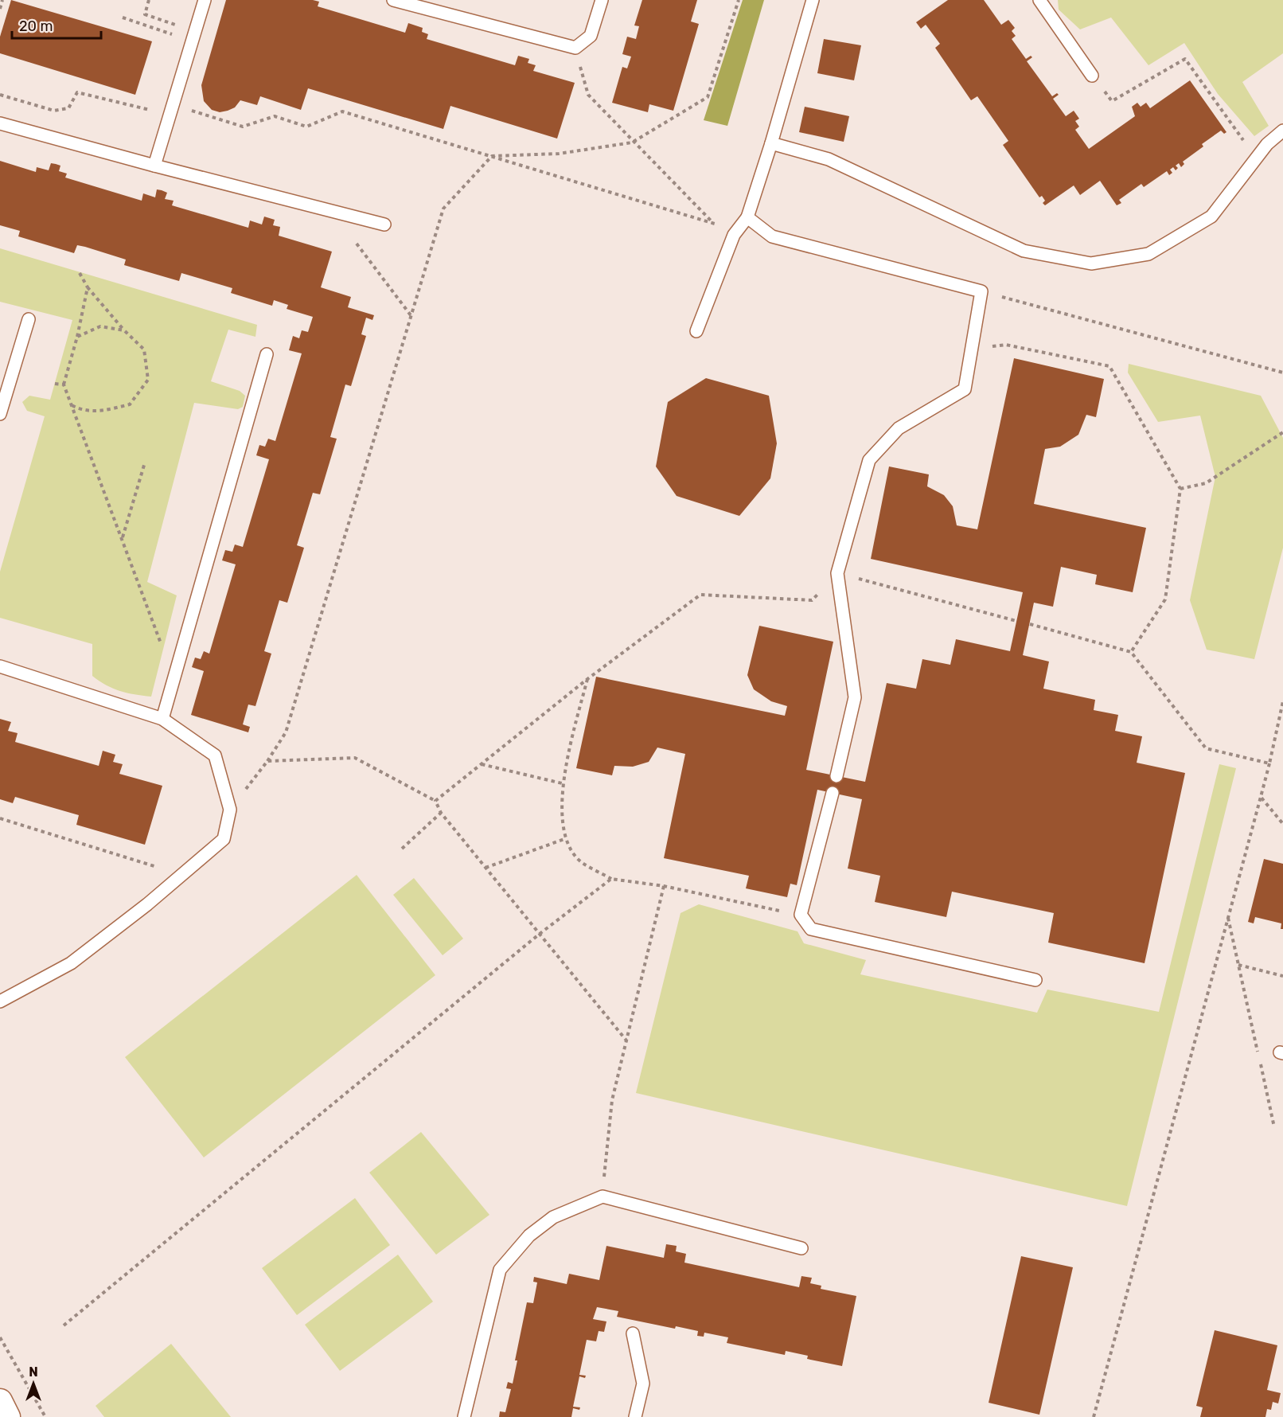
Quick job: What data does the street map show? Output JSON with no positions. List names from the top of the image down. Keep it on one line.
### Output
{"scale_bar":"20 m","north":"top"}
